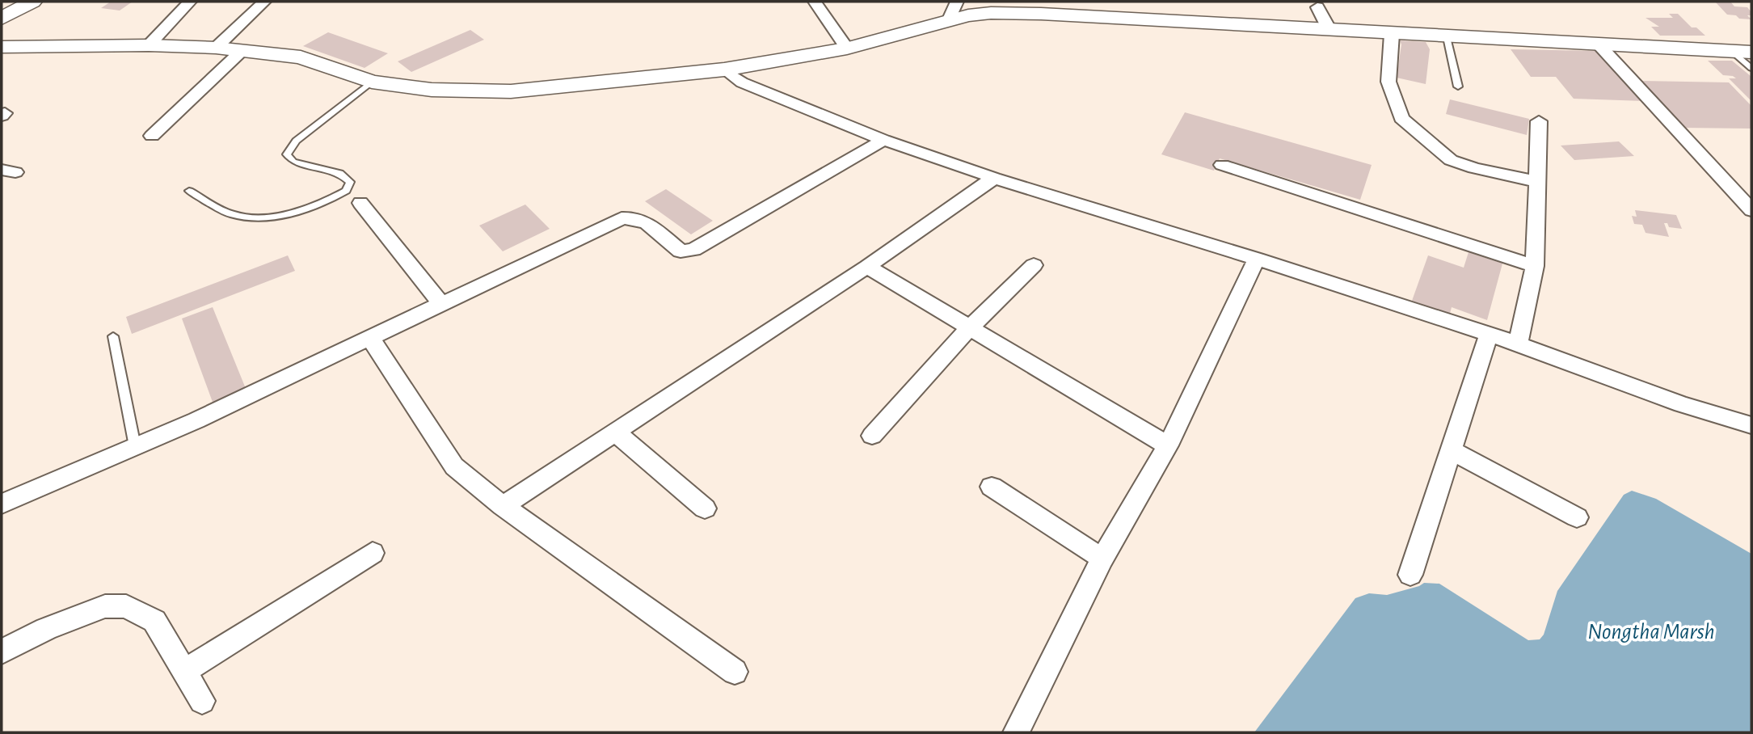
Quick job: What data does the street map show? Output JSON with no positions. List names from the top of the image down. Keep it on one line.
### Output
{"water":["Nongtha Marsh"]}
